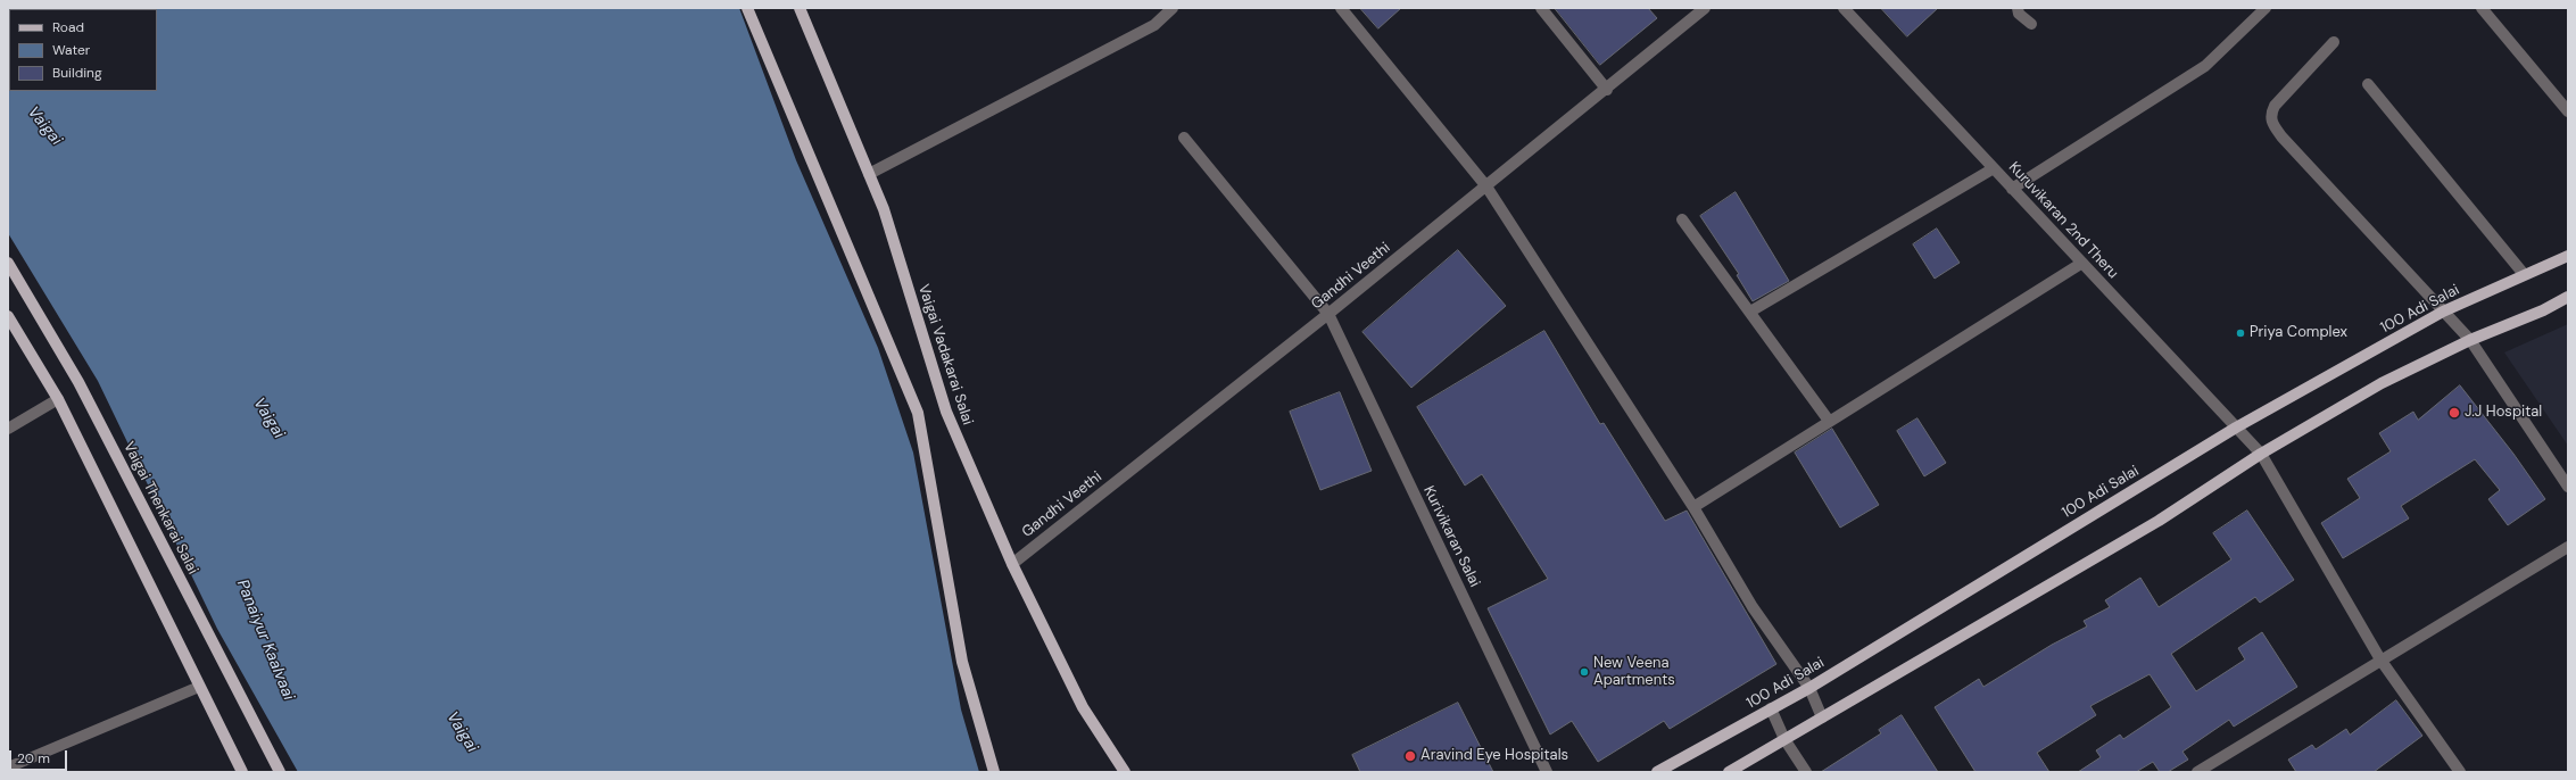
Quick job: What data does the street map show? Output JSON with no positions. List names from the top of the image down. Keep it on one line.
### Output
{"streets":{"main road":["100 Adi Salai","Vaigai Vadakarai Salai","Vaigai Thenkarai Salai"],"street":["Kuruvikaran 2nd Theru","Gandhi Veethi","Kurivikaran Salai"]},"crossings":[["Kuruvikaran 2nd Theru","100 Adi Salai"],["Gandhi Veethi","Vaigai Vadakarai Salai"],["Gandhi Veethi","Kurivikaran Salai"]],"water":["Vaigai","Panaiyur Kaalvaai"],"places":["Priya Complex","J.J Hospital","New Veena Apartments","Aravind Eye Hospitals"],"legend":["Road","Water","Building"],"scale_bar":"20 m"}
